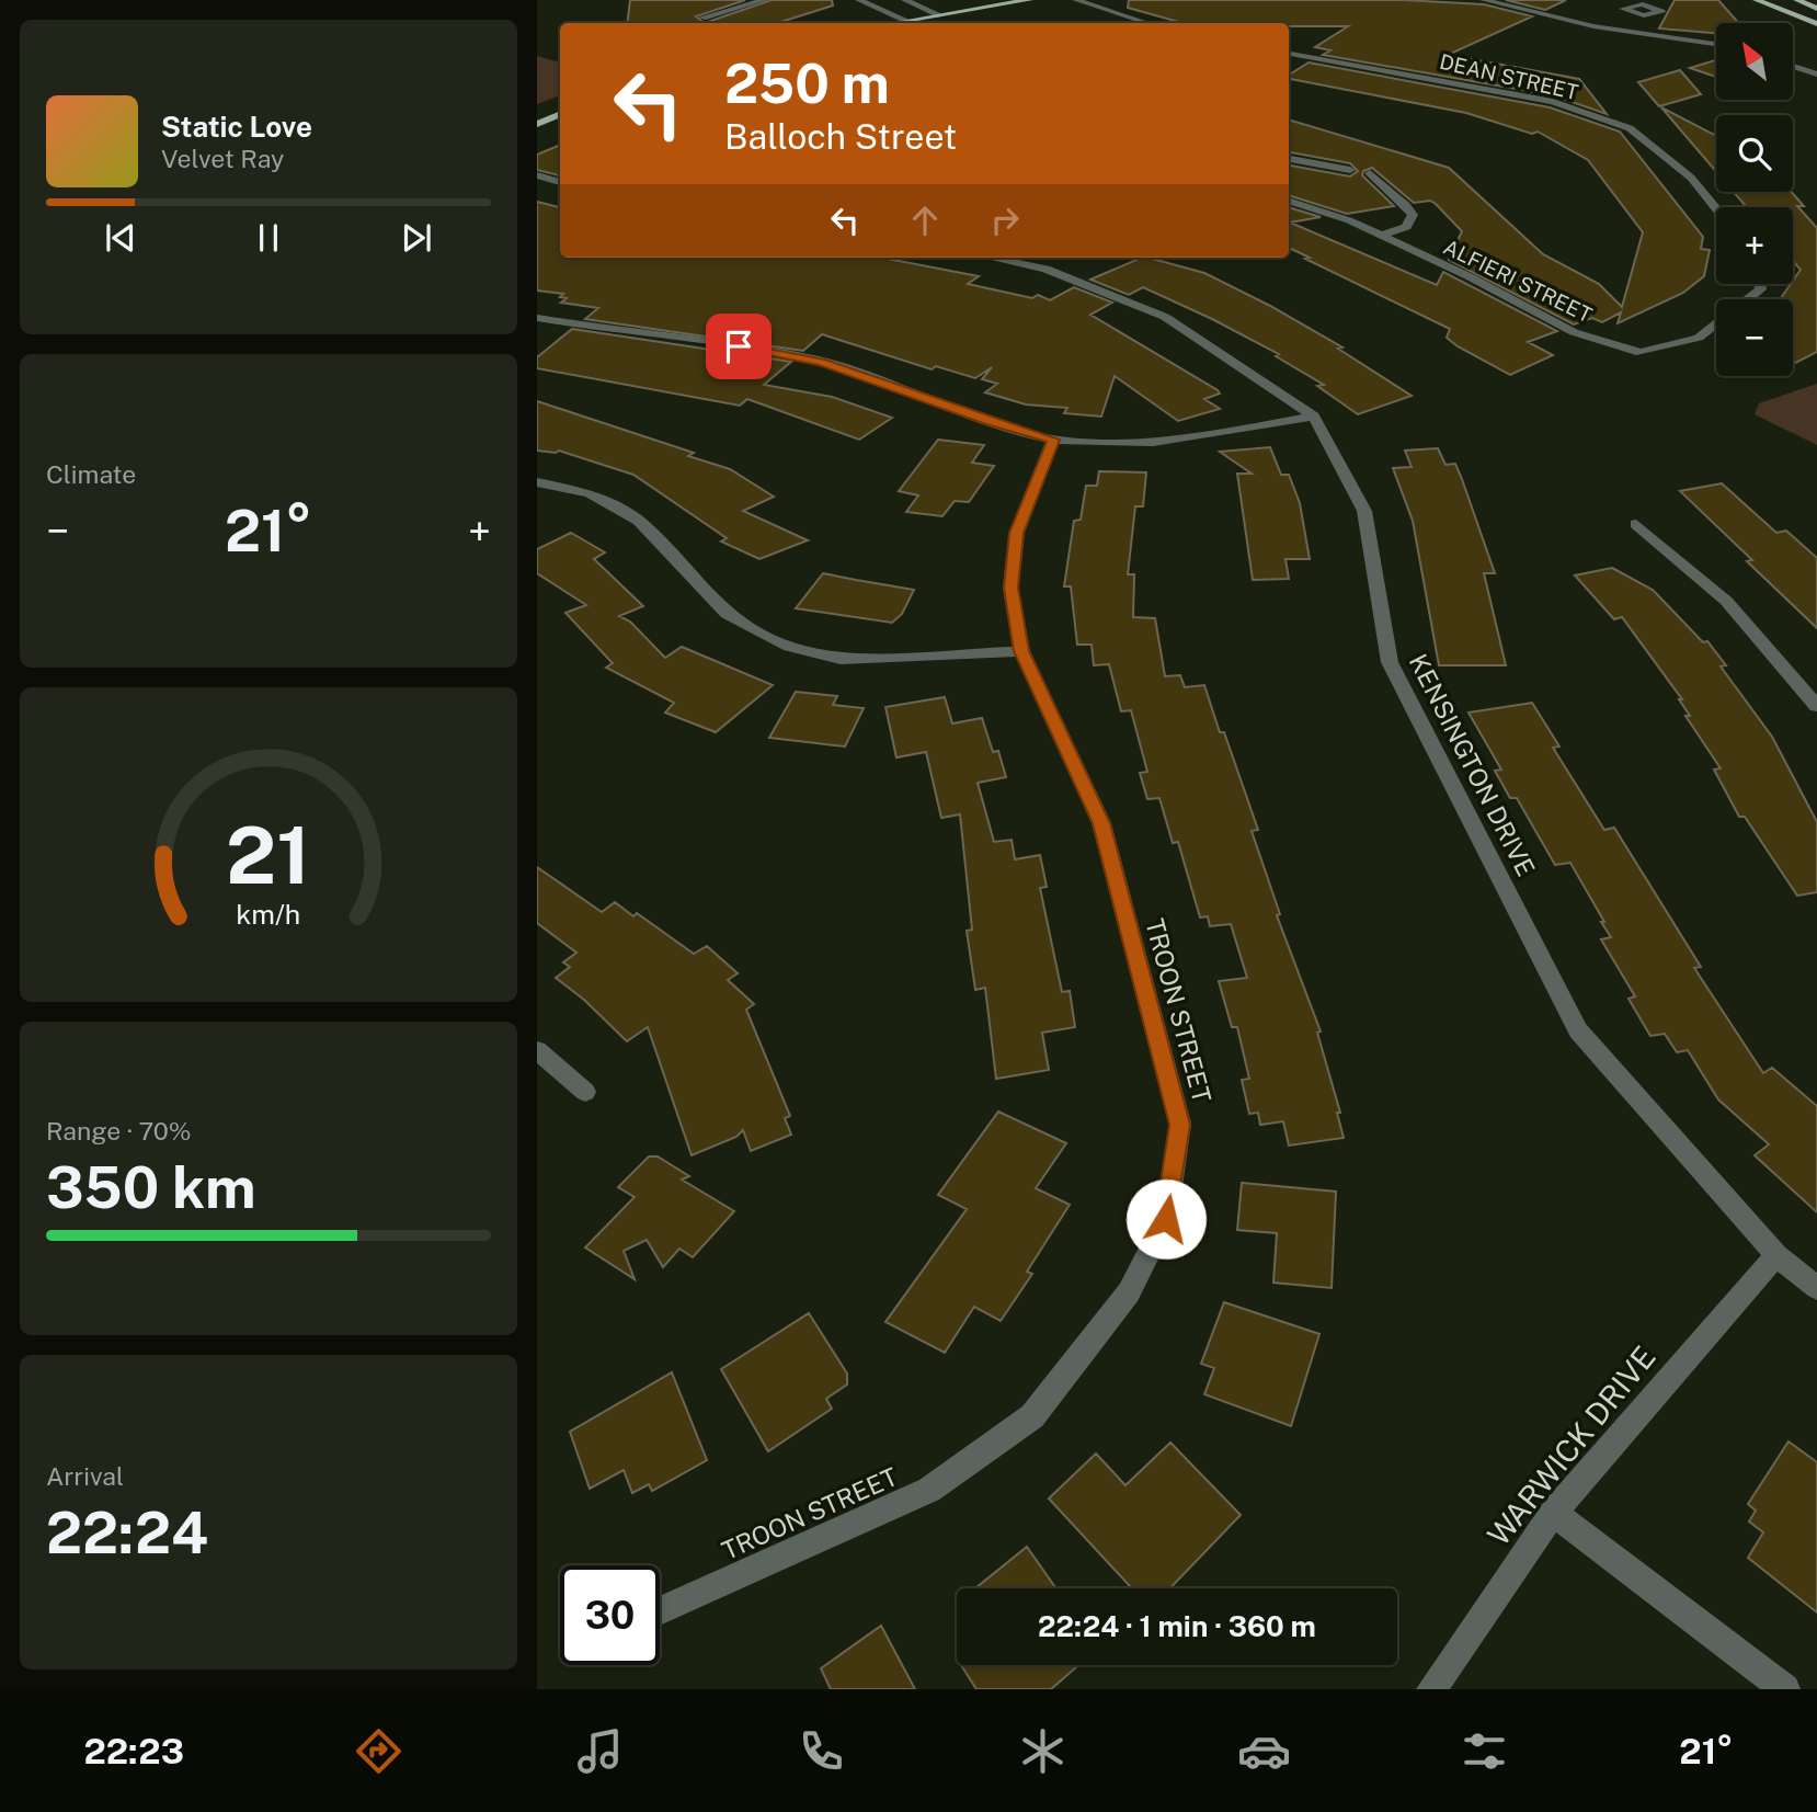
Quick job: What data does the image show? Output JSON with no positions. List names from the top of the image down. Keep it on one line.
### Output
{"streets":{"street":["DEAN STREET","ALFIERI STREET","KENSINGTON DRIVE","TROON STREET","WARWICK DRIVE"]},"crossings":[["KENSINGTON DRIVE","WARWICK DRIVE"]],"north":"top left","page":{"map_buttons":["+","−"],"turn":["250 m","Balloch Street"],"song":["Static Love","Velvet Ray"],"tile":["Climate",["Range · 70%","350 km"],["Arrival","22:24"]],"heat":["−","21°","+"],"limit":"30","trip":"22:24 · 1 min · 360 m","tabs":["22:23","21°"],"gauge":["21","km/h"]}}
